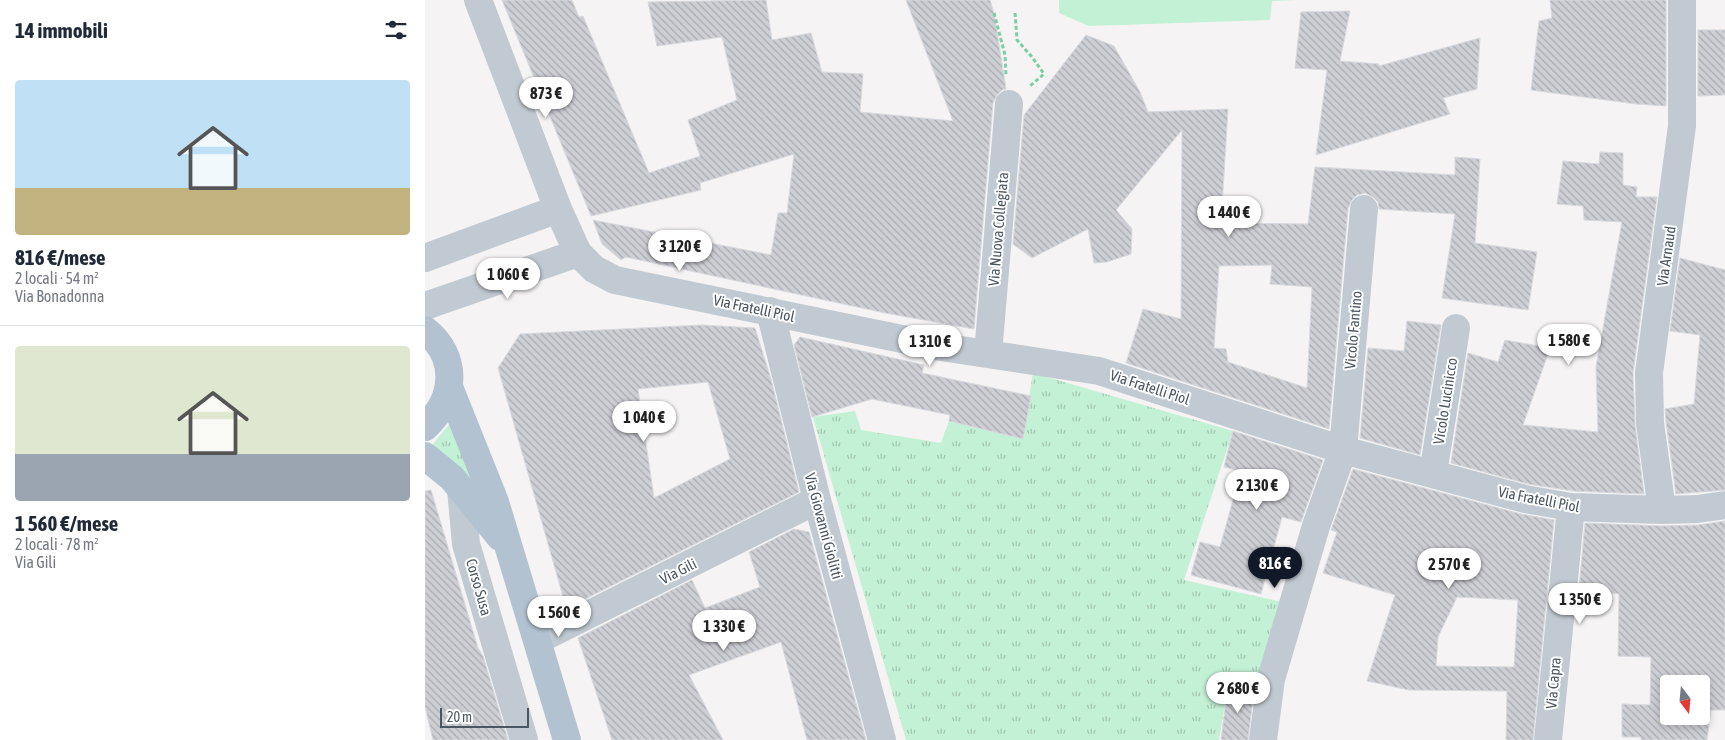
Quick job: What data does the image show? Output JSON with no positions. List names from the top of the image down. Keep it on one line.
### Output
{"streets":{"street":["Via Nuova Collegiata","Via Arnaud","Via Fratelli Piol","Vicolo Fantino","Vicolo Lucinicco","Via Giovanni Giolitti","Via Gili","Corso Susa","Via Capra"]},"crossings":[["Via Nuova Collegiata","Via Fratelli Piol"],["Via Arnaud","Via Fratelli Piol"],["Via Fratelli Piol","Vicolo Fantino"],["Via Fratelli Piol","Vicolo Lucinicco"],["Via Fratelli Piol","Via Giovanni Giolitti"],["Via Fratelli Piol","Via Capra"],["Via Giovanni Giolitti","Via Gili"]],"scale_bar":"20 m","north":"bottom","page":{"heading":"14 immobili","list":[{"name":"816 €/mese","note":"2 locali · 54 m² · Via Bonadonna"},{"name":"1 560 €/mese","note":"2 locali · 78 m² · Via Gili"}],"price":["873 €","1 440 €","3 120 €","1 060 €","1 580 €","1 310 €","1 040 €","2 130 €","816 €","2 570 €","1 350 €","1 560 €","1 330 €","2 680 €"],"scale":"20 m"}}
